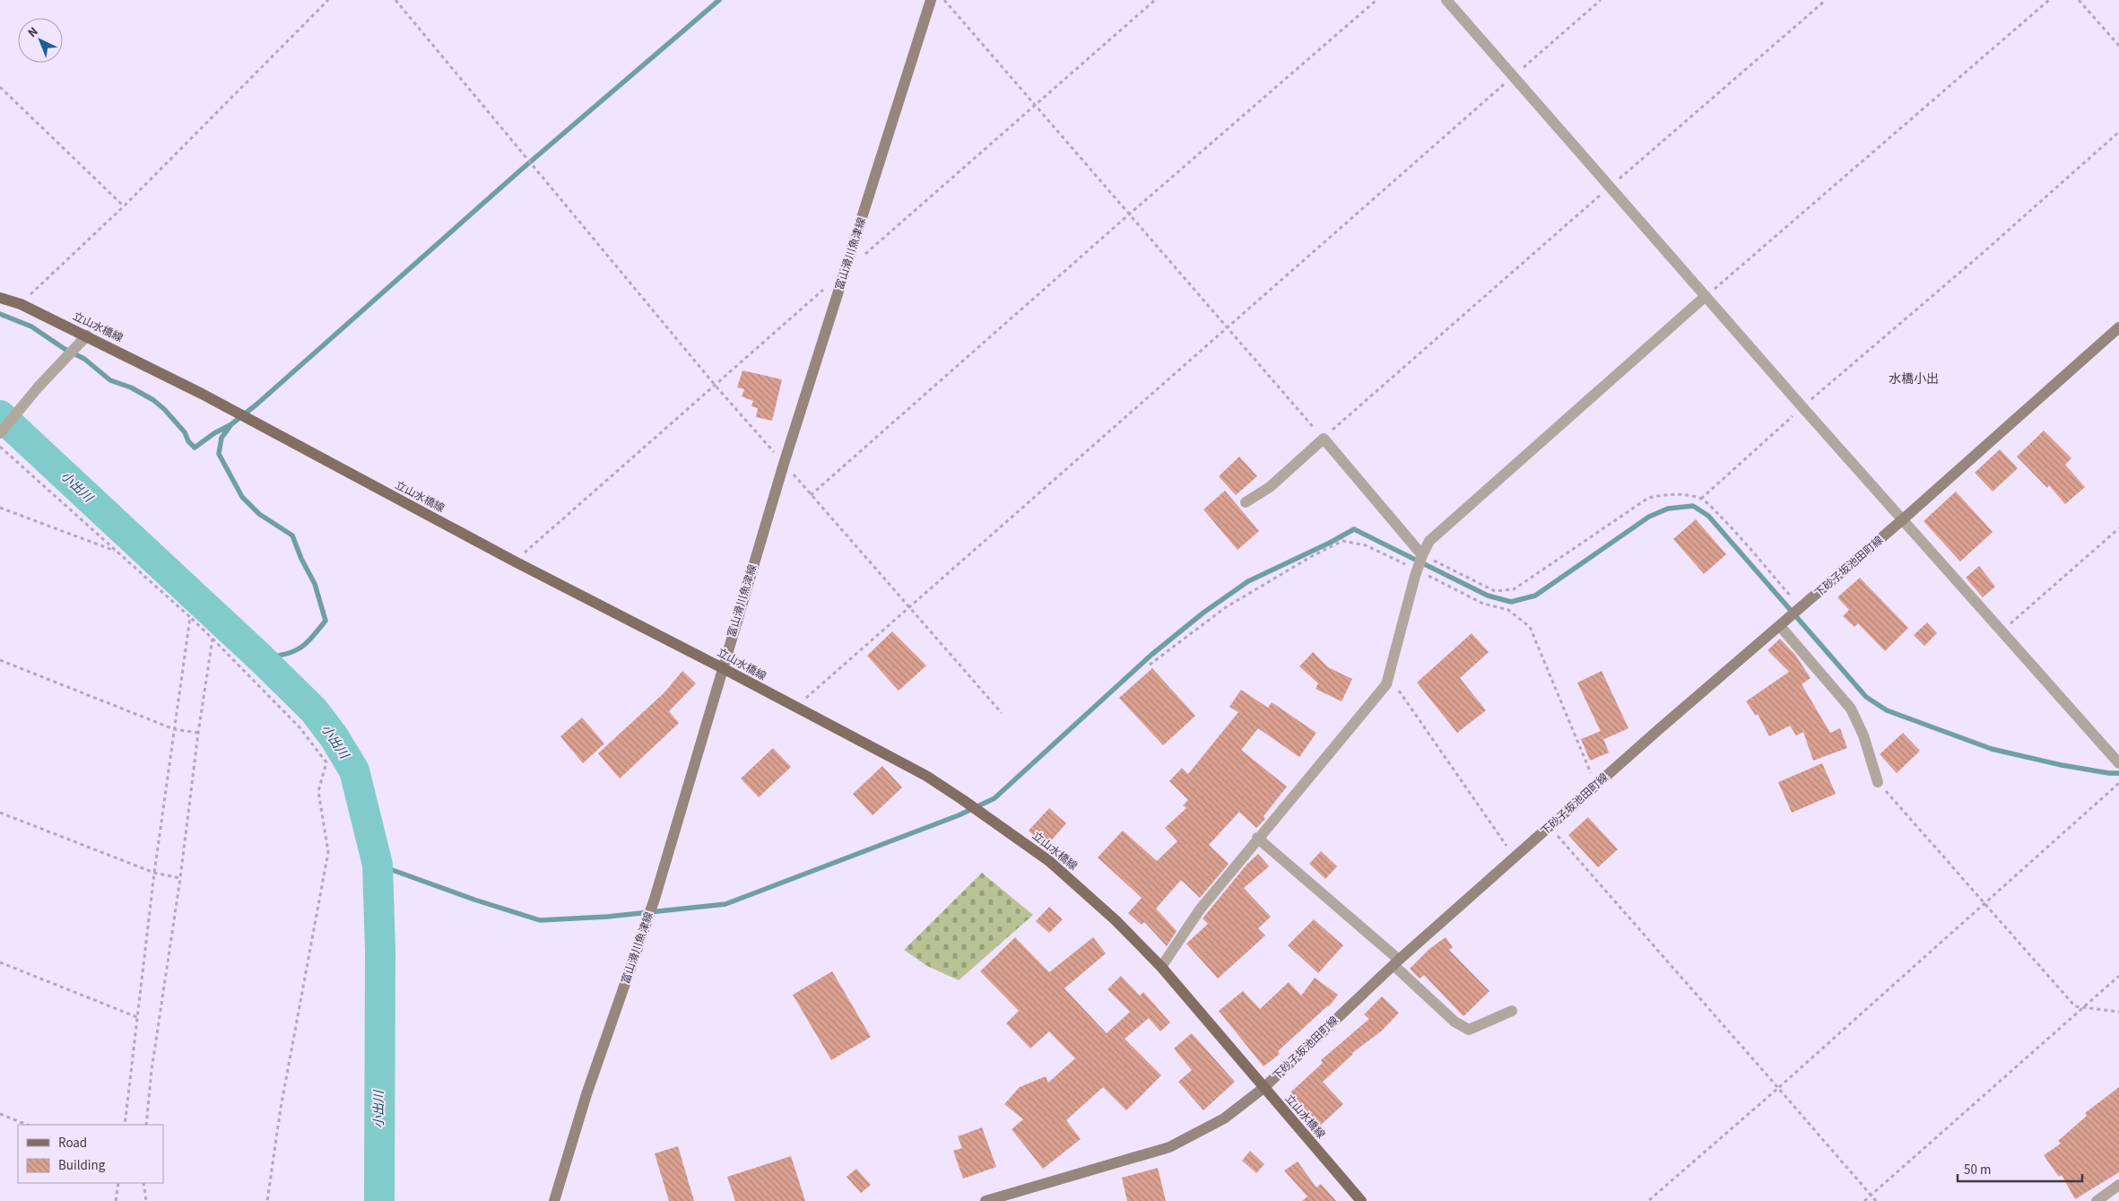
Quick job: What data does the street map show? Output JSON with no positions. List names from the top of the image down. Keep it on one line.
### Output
{"streets":{"main road":["富山滑川魚津線","立山水橋線","下砂子坂池田町線"]},"crossings":[["富山滑川魚津線","立山水橋線"],["立山水橋線","下砂子坂池田町線"]],"districts":["水橋小出"],"water":["小出川"],"legend":["Road","Building"],"scale_bar":"50 m","north":"top left"}
